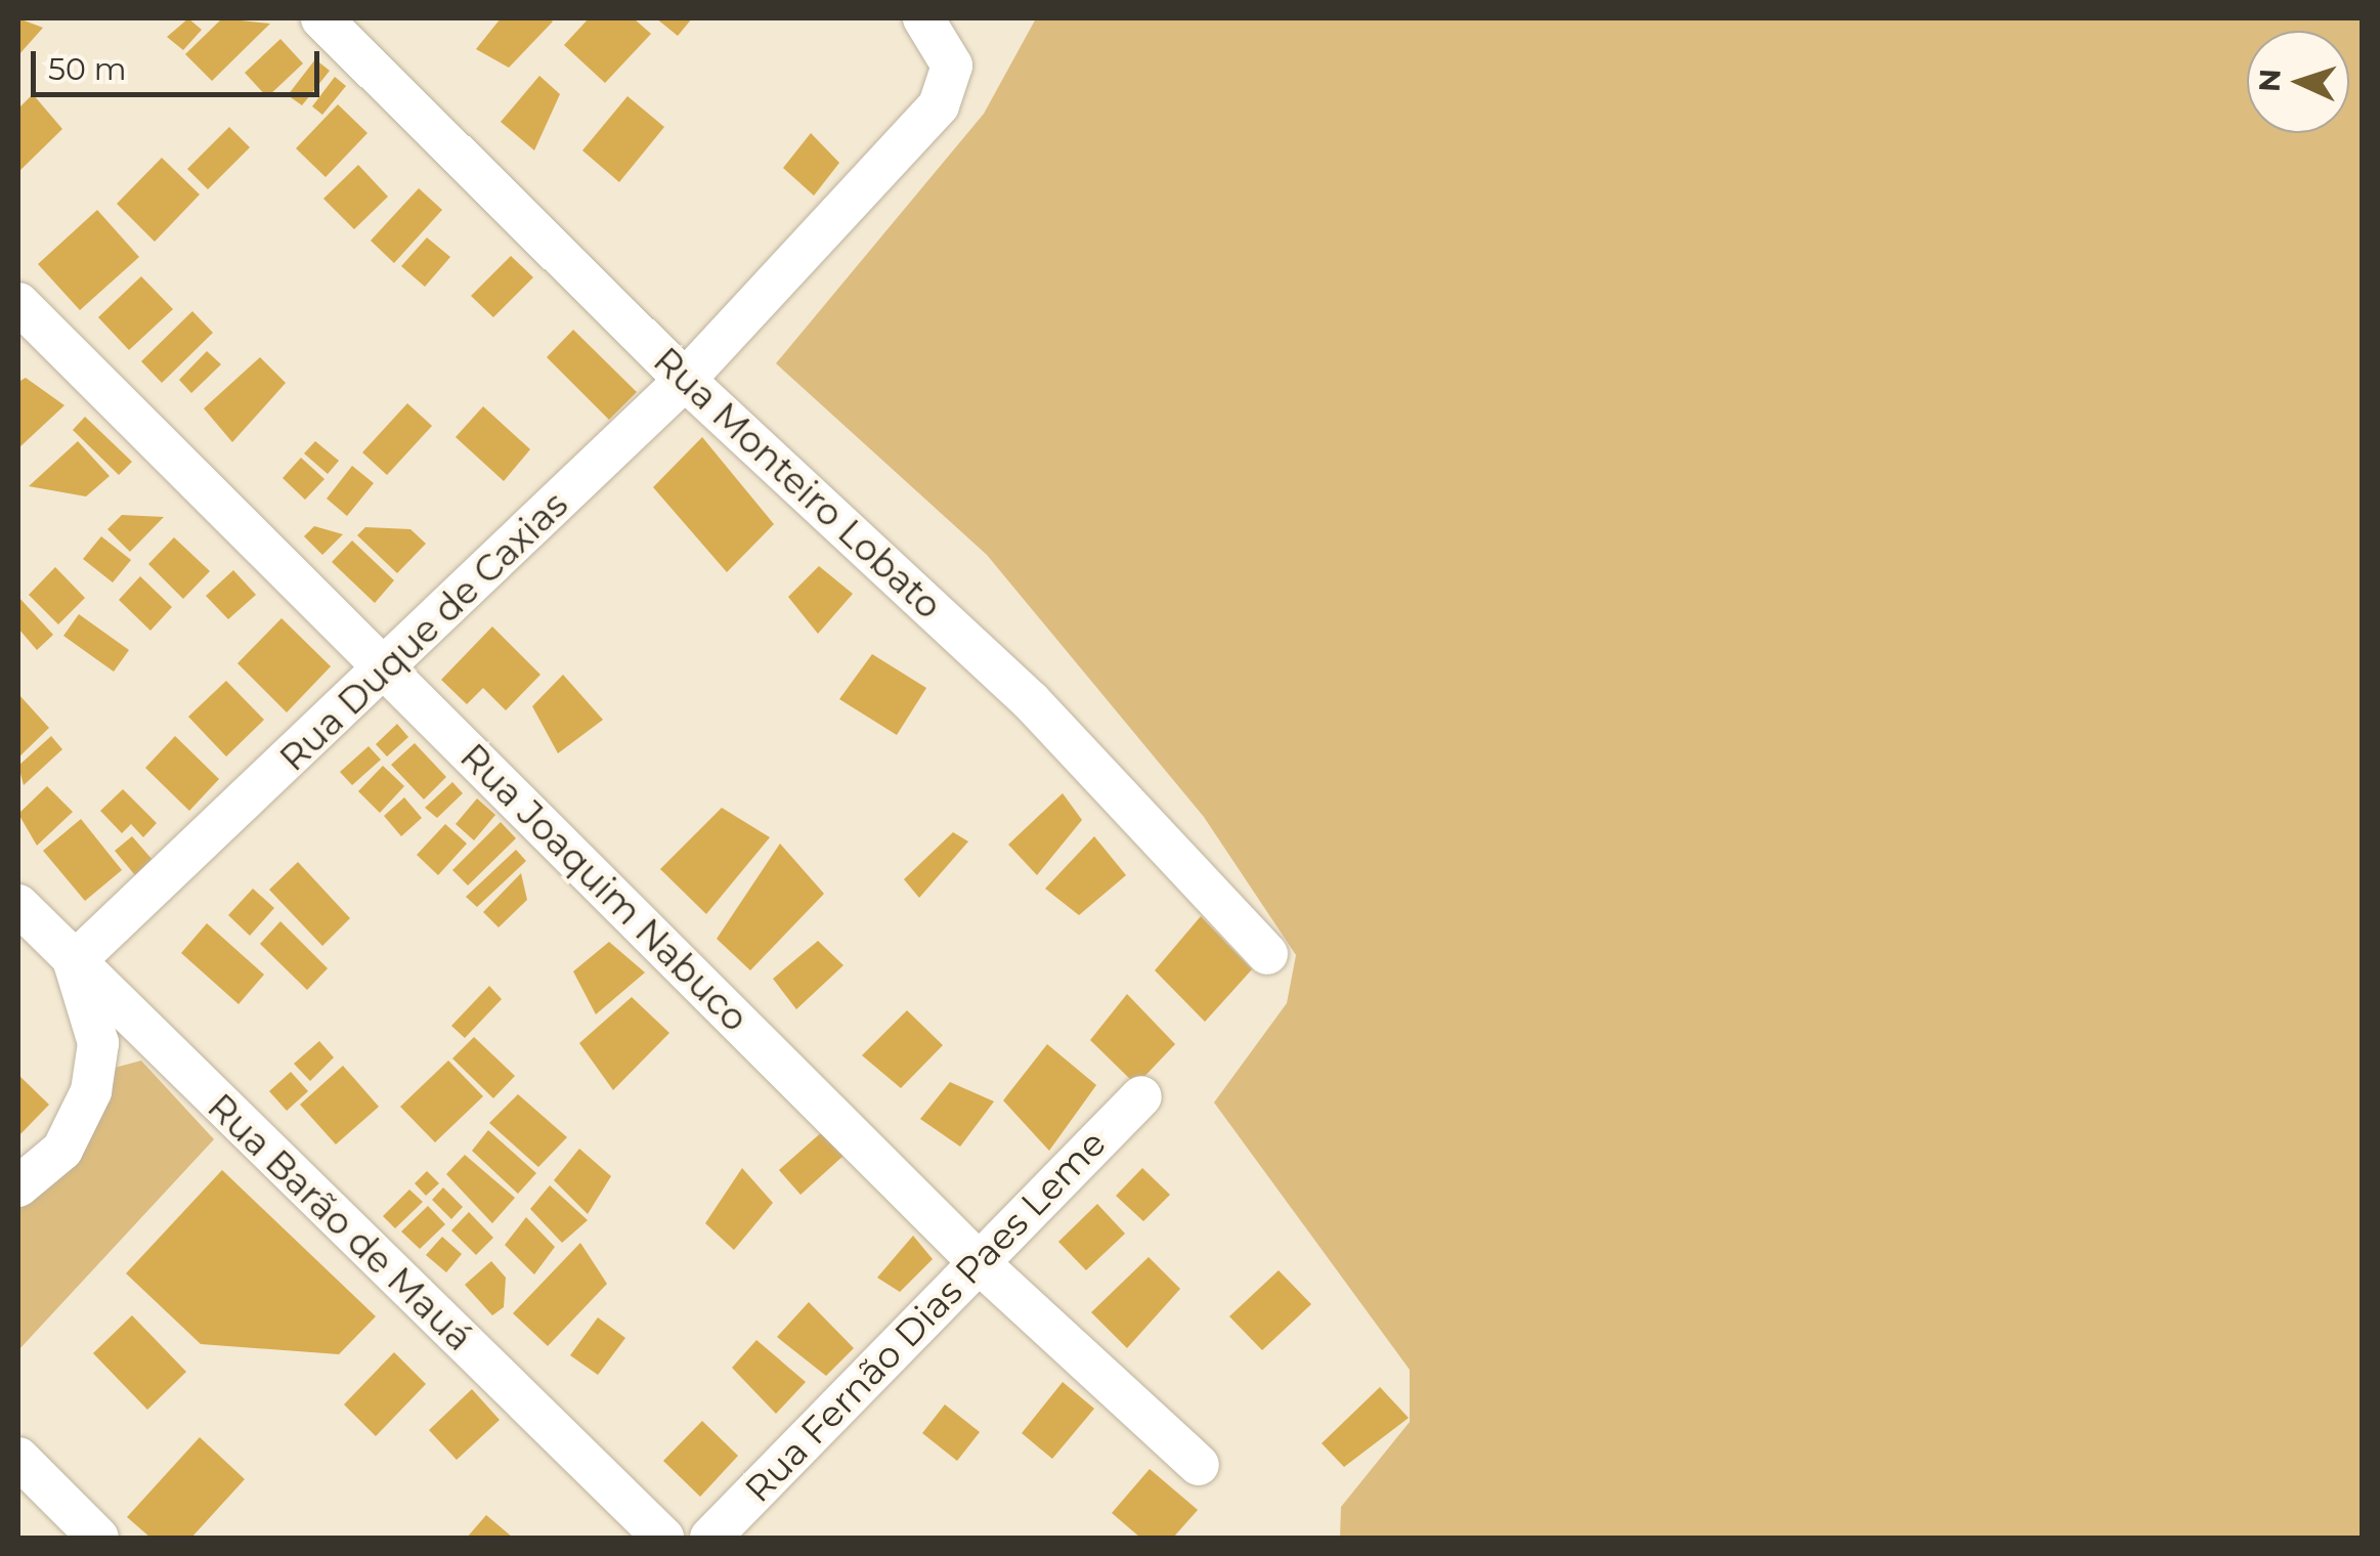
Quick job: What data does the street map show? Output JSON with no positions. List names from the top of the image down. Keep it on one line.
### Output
{"streets":{"street":["Rua Monteiro Lobato","Rua Duque de Caxias","Rua Joaquim Nabuco","Rua Barão de Mauá","Rua Fernão Dias Paes Leme"]},"crossings":[["Rua Monteiro Lobato","Rua Duque de Caxias"],["Rua Duque de Caxias","Rua Joaquim Nabuco"],["Rua Duque de Caxias","Rua Barão de Mauá"],["Rua Joaquim Nabuco","Rua Fernão Dias Paes Leme"]],"scale_bar":"50 m","north":"left"}
